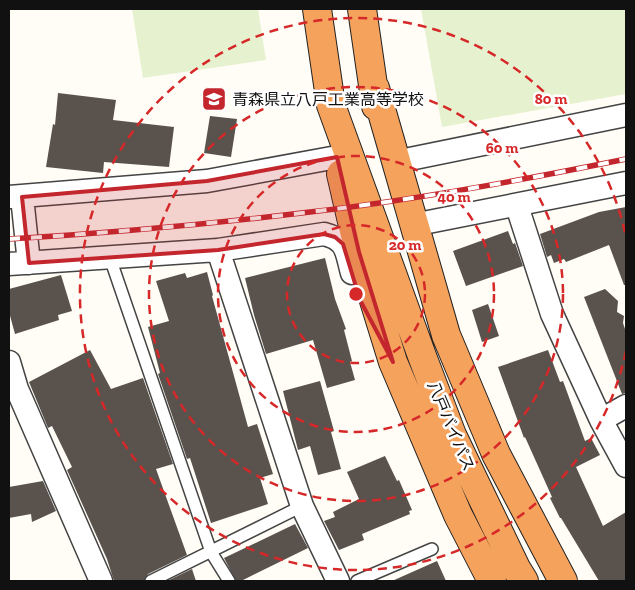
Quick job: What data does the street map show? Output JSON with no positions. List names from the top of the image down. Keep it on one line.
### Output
{"streets":{"highway":["八戸バイパス"]},"places":{"school or university":["青森県立八戸工業高等学校"]},"rings":["80 m","60 m","40 m","20 m"]}
